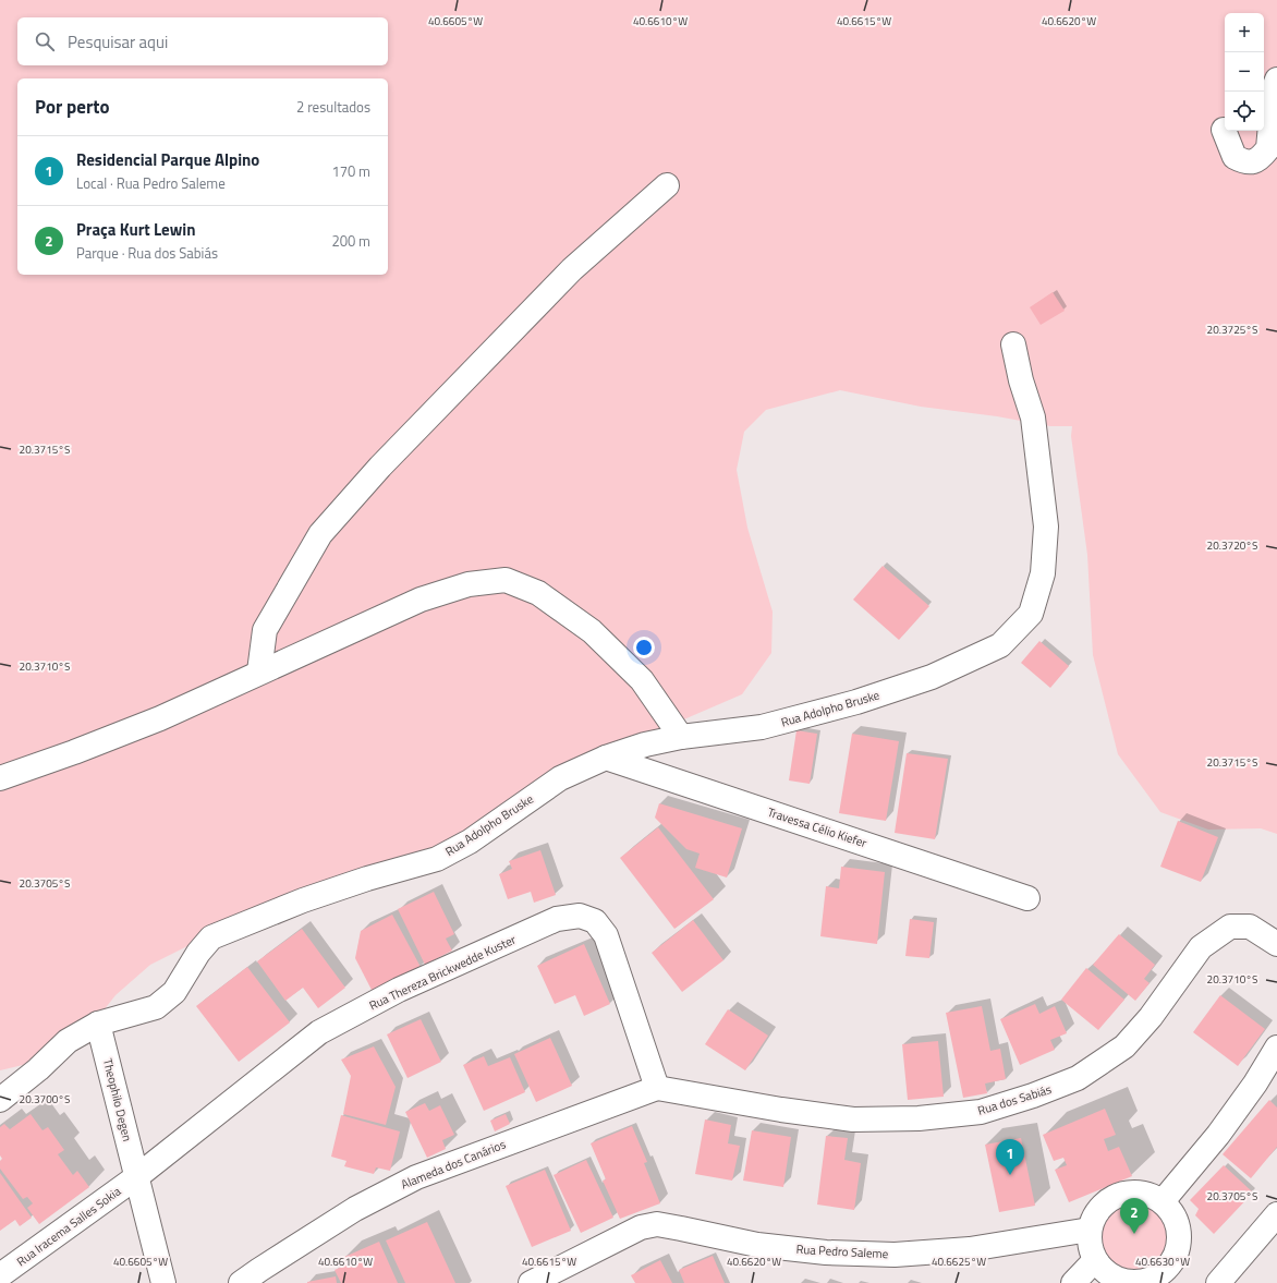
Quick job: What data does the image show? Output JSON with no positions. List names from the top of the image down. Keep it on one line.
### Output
{"streets":{"street":["Rua Adolpho Bruske","Travessa Célio Kiefer","Rua Thereza Brickwedde Kuster","Theophilo Degen","Rua dos Sabiás","Alameda dos Canários","Rua Iracema Salles Sokia","Rua Pedro Saleme"]},"crossings":[["Rua Adolpho Bruske","Travessa Célio Kiefer"],["Rua Adolpho Bruske","Theophilo Degen"],["Rua Thereza Brickwedde Kuster","Theophilo Degen"],["Rua Thereza Brickwedde Kuster","Rua dos Sabiás"],["Rua Thereza Brickwedde Kuster","Alameda dos Canários"],["Rua Thereza Brickwedde Kuster","Rua Iracema Salles Sokia"],["Theophilo Degen","Rua Iracema Salles Sokia"],["Rua dos Sabiás","Alameda dos Canários"]],"page":{"map_buttons":["+","−"],"search":"Pesquisar aqui","heading":["Por perto","2 resultados"],"list":[{"mark":"1","name":"Residencial Parque Alpino","note":"Local · Rua Pedro Saleme","value":"170 m"},{"mark":"2","name":"Praça Kurt Lewin","note":"Parque · Rua dos Sabiás","value":"200 m"}],"pins":["1","2"]},"coordinates":["40.6605°W","40.6610°W","40.6615°W","40.6620°W","20.3725°S","20.3715°S","20.3720°S","20.3710°S","20.3705°S","20.3700°S","40.6625°W","40.6630°W"]}
